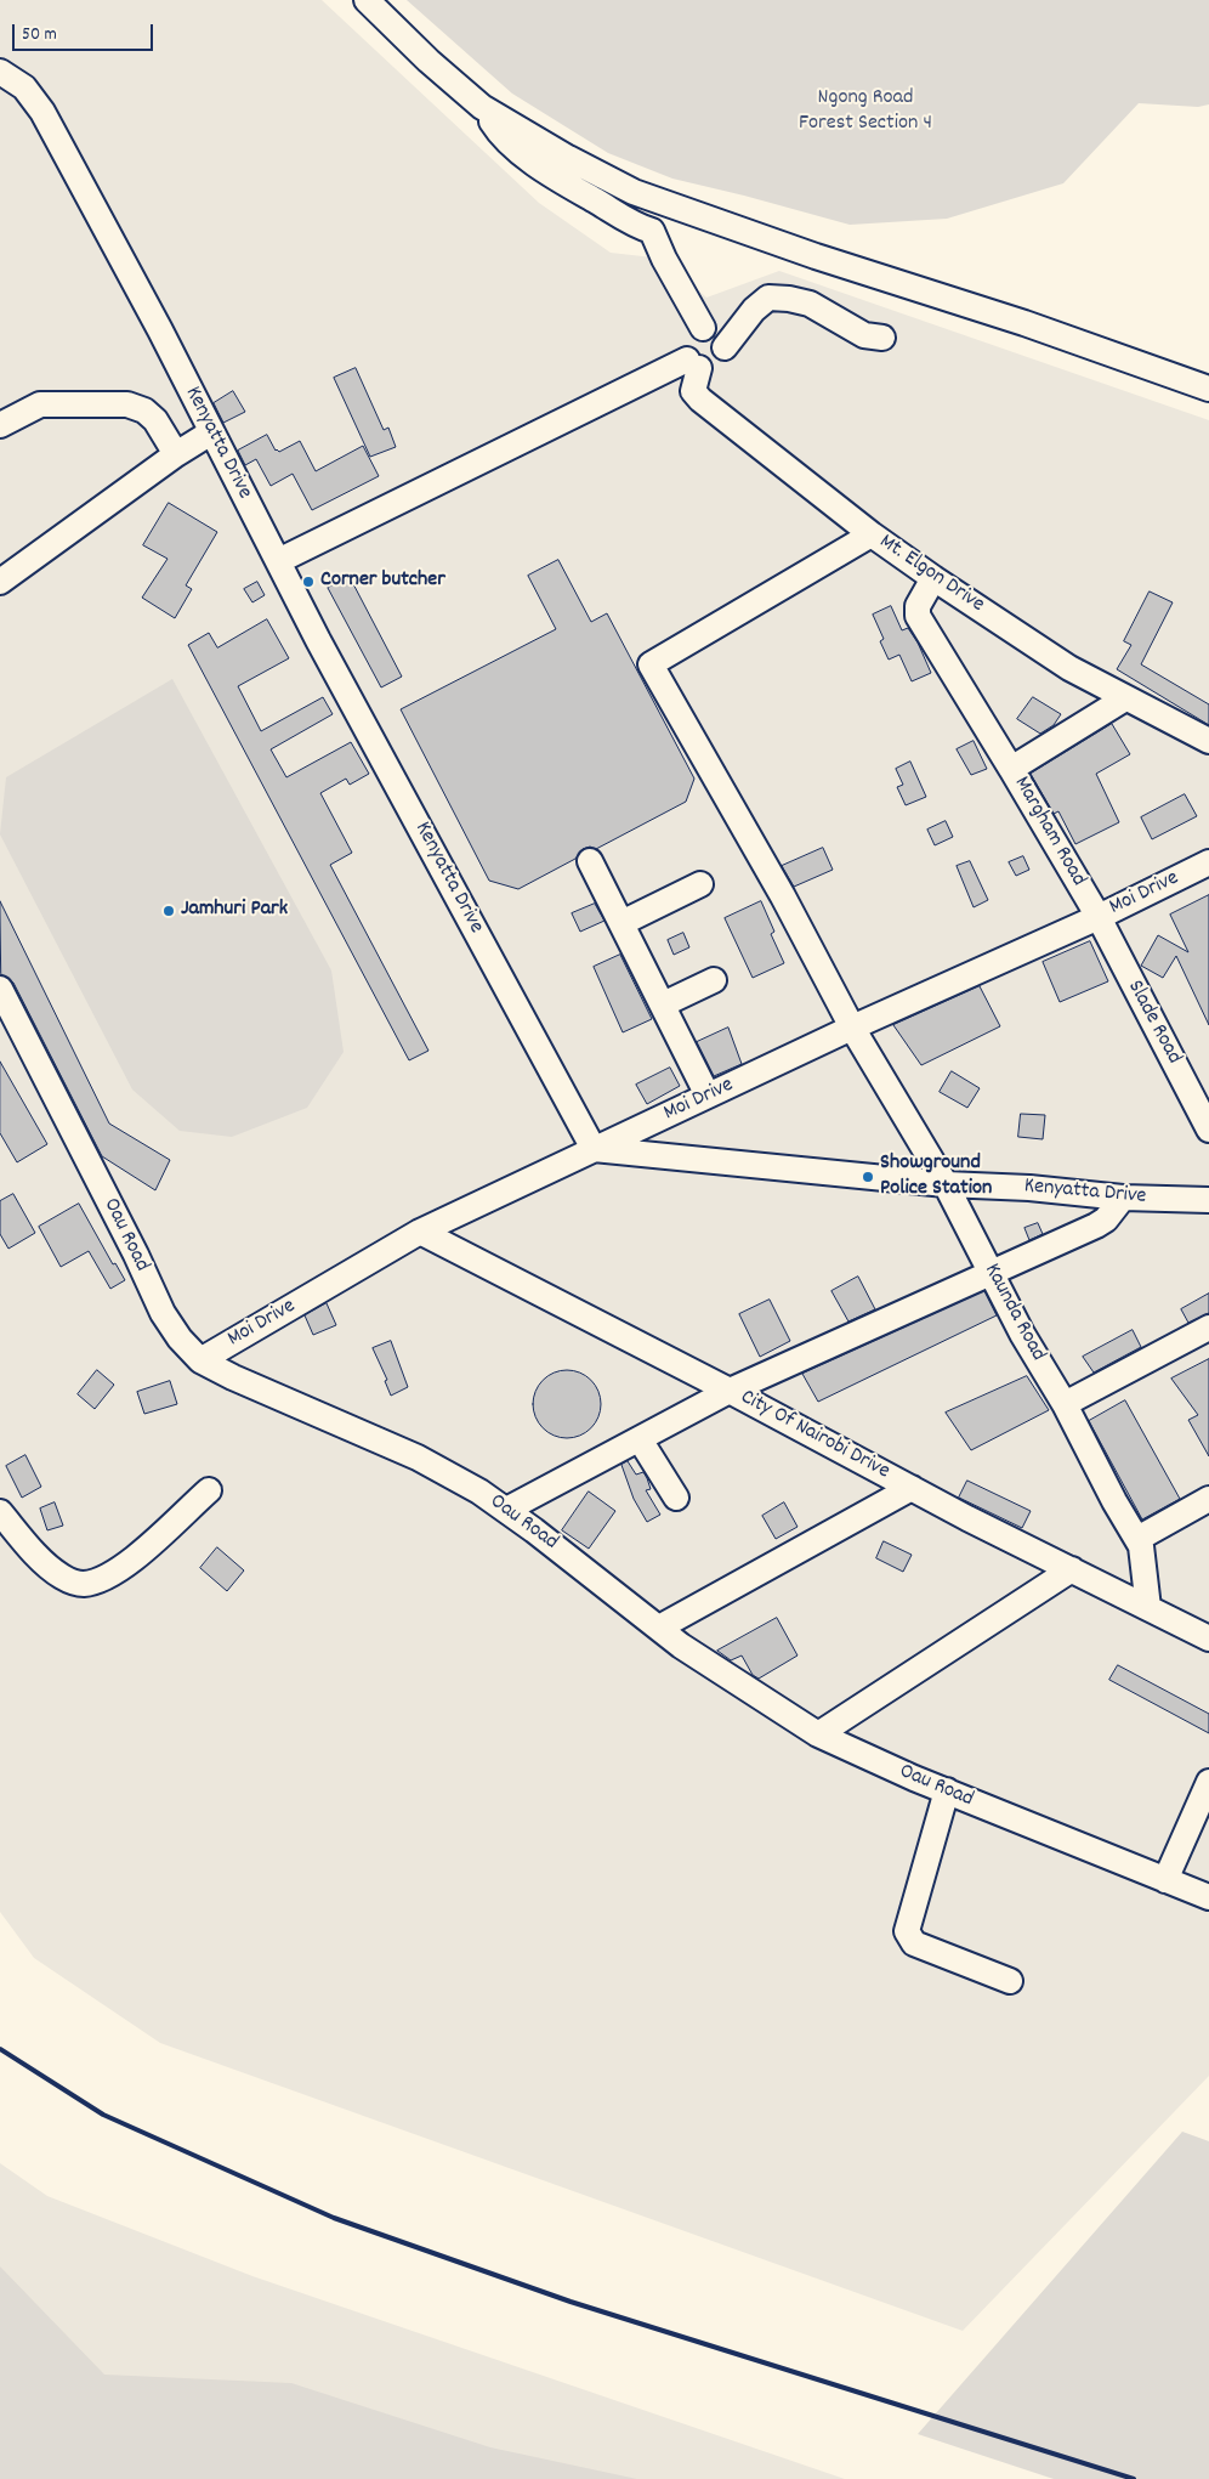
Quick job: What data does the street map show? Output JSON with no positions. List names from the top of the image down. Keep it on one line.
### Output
{"streets":{"street":["Kenyatta Drive","Mt. Elgon Drive","Margham Road","Moi Drive","Slade Road","Oau Road","Kaunda Road","City Of Nairobi Drive"]},"crossings":[["Kenyatta Drive","Moi Drive"],["Kenyatta Drive","Kaunda Road"],["Mt. Elgon Drive","Margham Road"],["Mt. Elgon Drive","Kaunda Road"],["Margham Road","Moi Drive"],["Margham Road","Slade Road"],["Moi Drive","Slade Road"],["Moi Drive","Oau Road"],["Moi Drive","Kaunda Road"],["Moi Drive","City Of Nairobi Drive"],["Kaunda Road","City Of Nairobi Drive"]],"parks":["Ngong Road Forest Section 4"],"places":["Corner butcher","Jamhuri Park","Showground Police Station"],"scale_bar":"50 m"}
